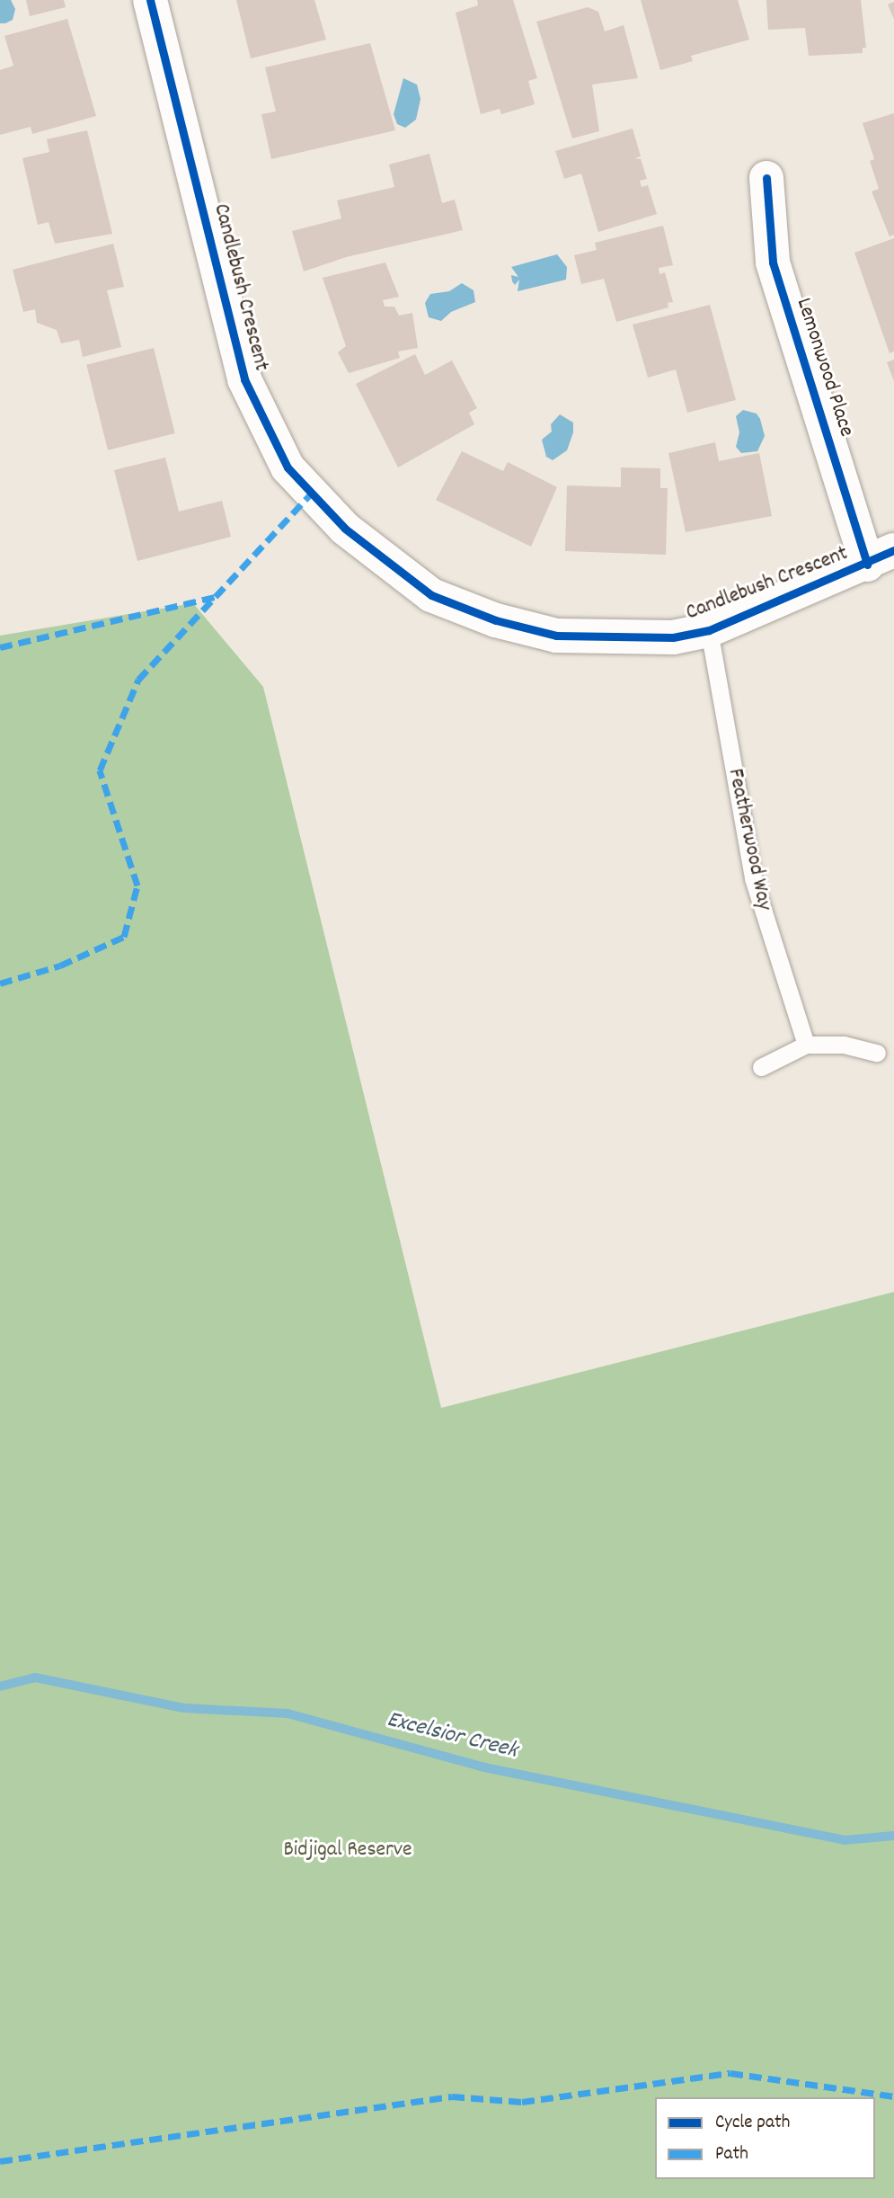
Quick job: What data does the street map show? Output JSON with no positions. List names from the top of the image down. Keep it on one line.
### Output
{"streets":{"street":["Candlebush Crescent","Lemonwood Place"],"lane":["Featherwood Way"]},"crossings":[["Candlebush Crescent","Lemonwood Place"],["Candlebush Crescent","Featherwood Way"]],"water":["Excelsior Creek"],"parks":["Bidjigal Reserve"],"legend":["Cycle path","Path"]}
